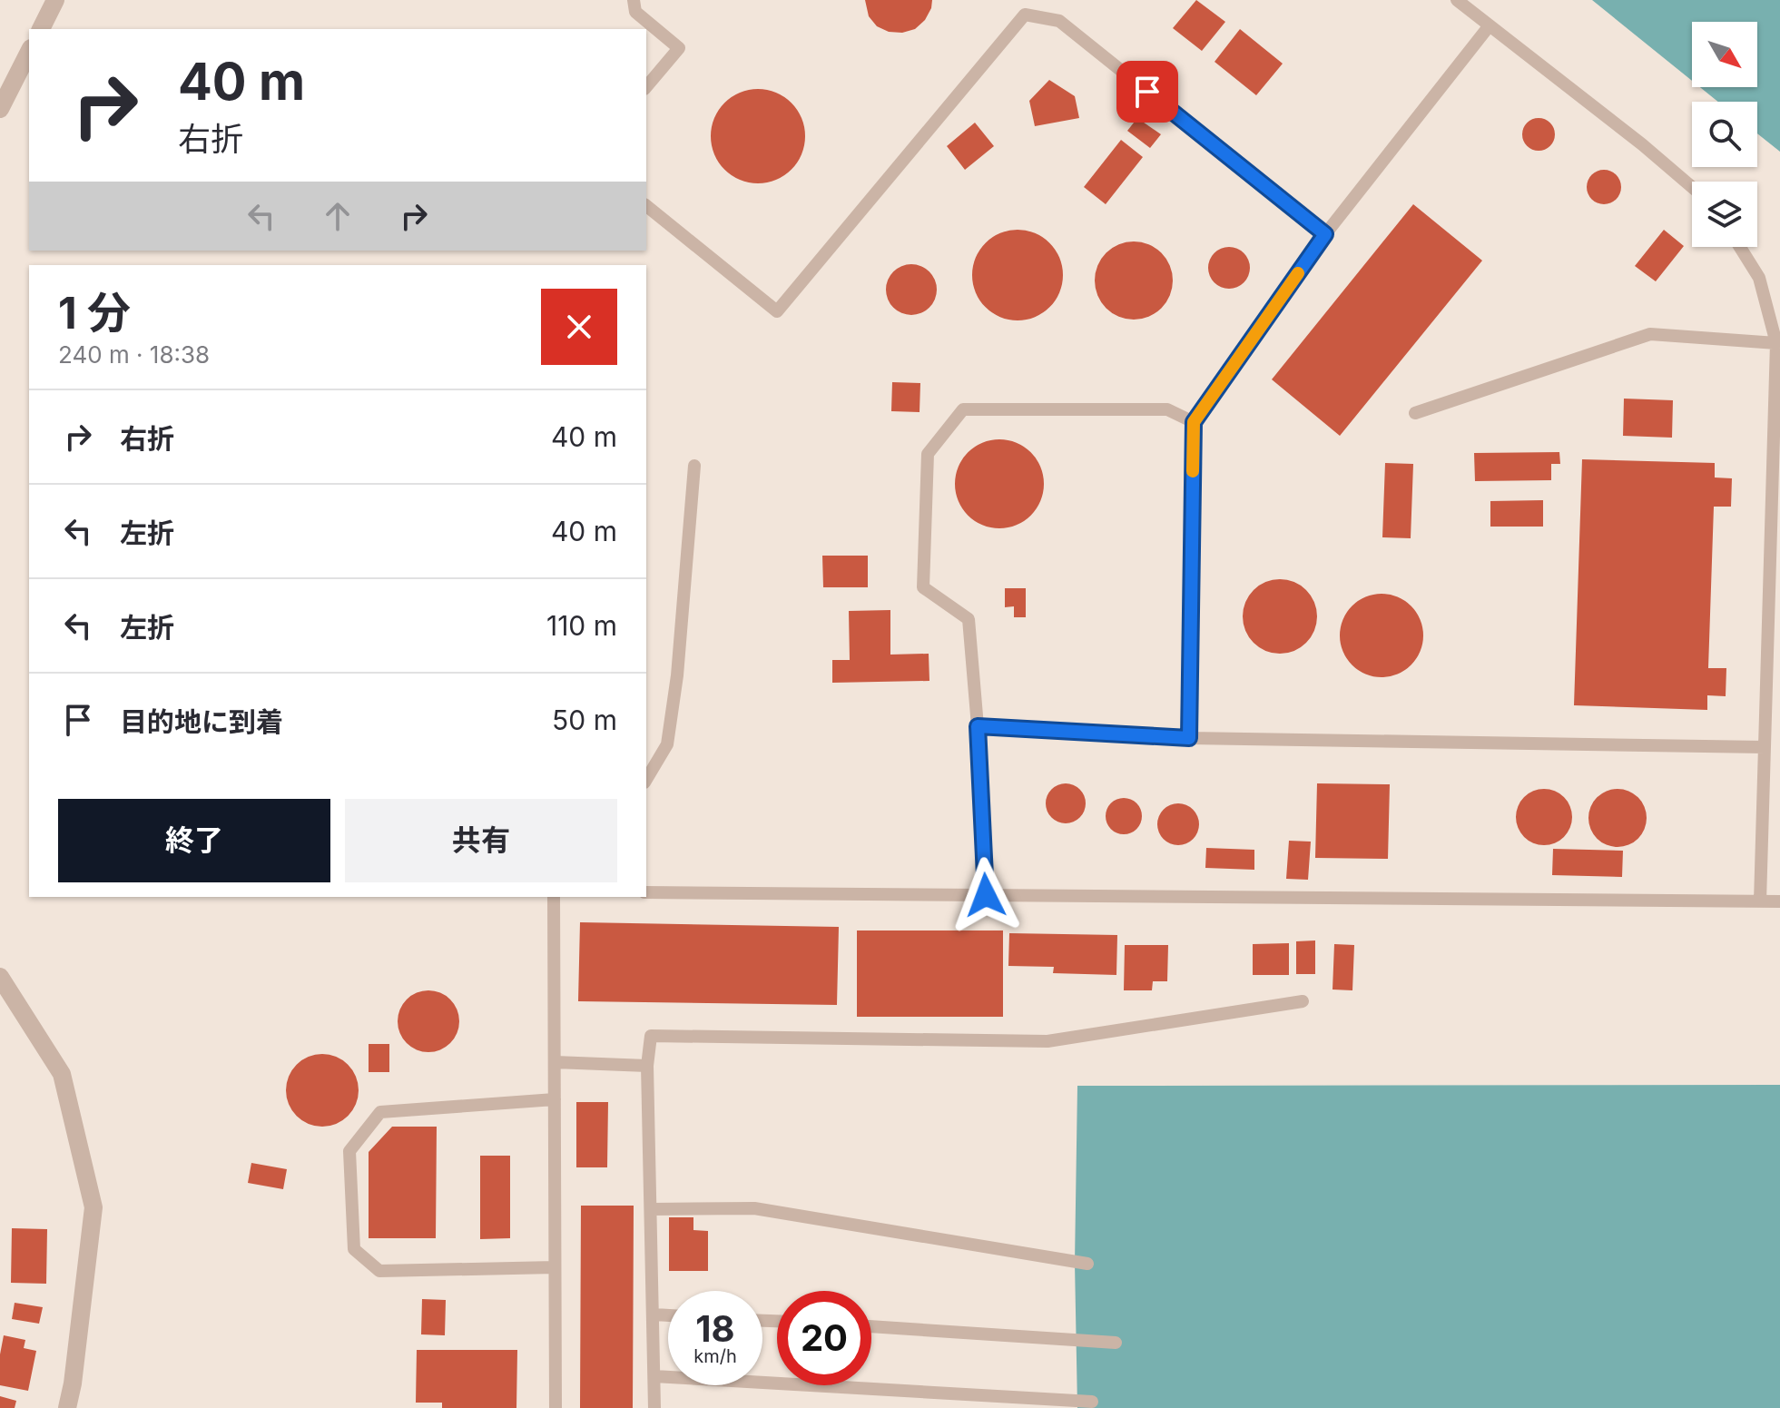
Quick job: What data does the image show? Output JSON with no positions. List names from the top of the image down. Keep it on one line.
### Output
{"north":"bottom right","page":{"turn":["40 m","右折"],"heading":["1 分","240 m · 18:38"],"list":[{"name":"右折","value":"40 m"},{"name":"左折","value":"40 m"},{"name":"左折","value":"110 m"},{"name":"目的地に到着","value":"50 m"}],"buttons":["終了","共有"],"speed":"18 km/h","limit":"20"}}
